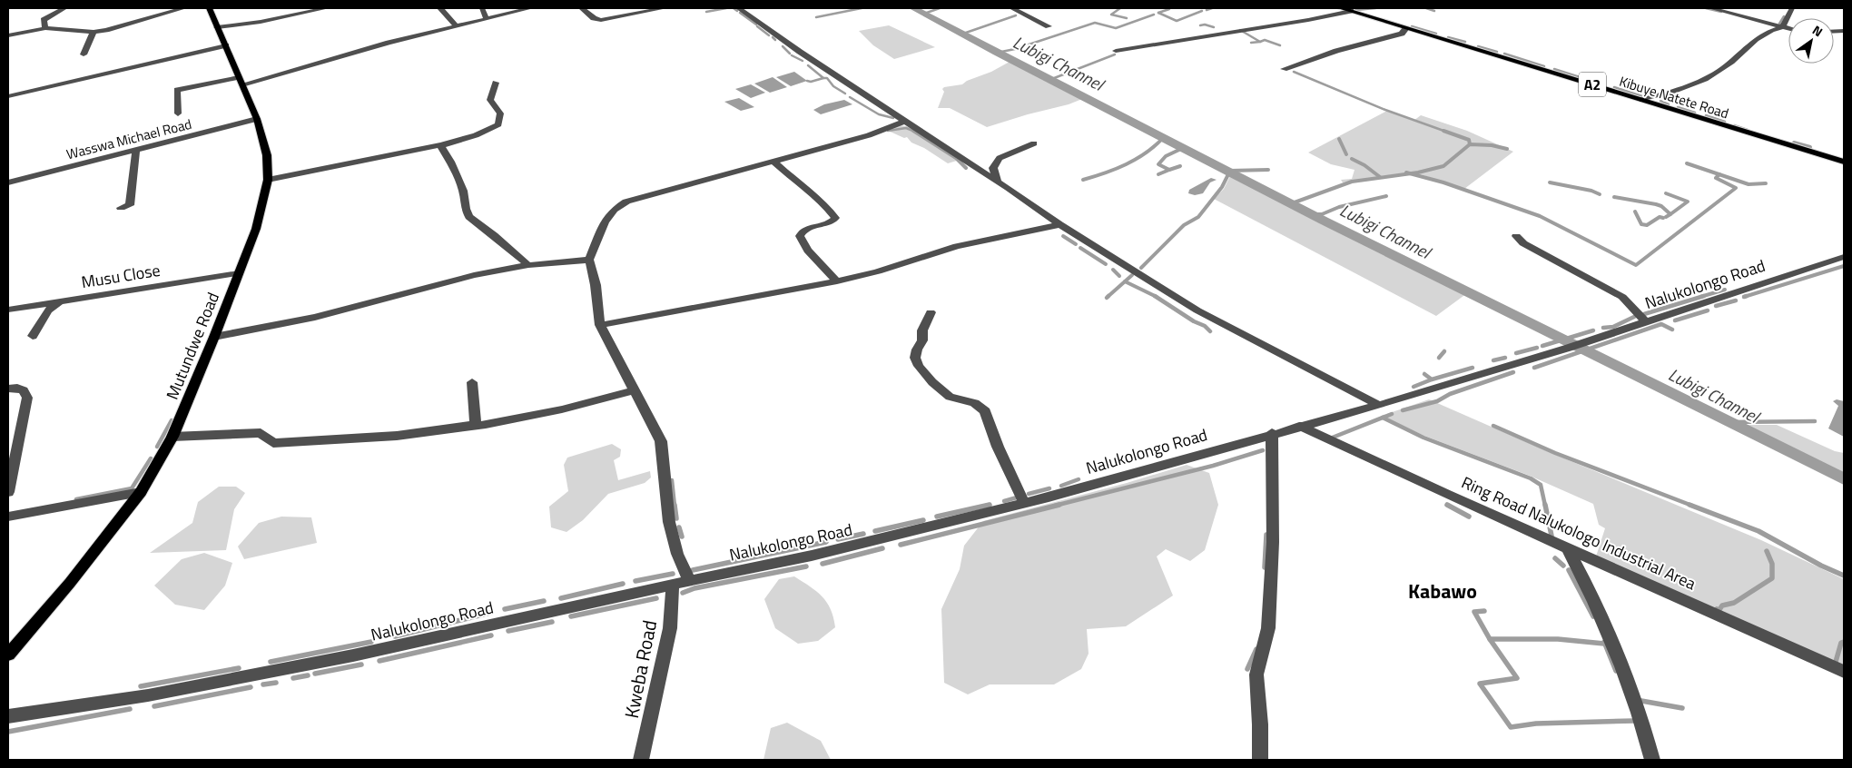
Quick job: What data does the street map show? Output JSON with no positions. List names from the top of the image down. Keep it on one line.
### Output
{"streets":{"main road":["A2","Kibuye Natete Road","Mutundwe Road"],"street":["Wasswa Michael Road","Musu Close","Nalukolongo Road","Ring Road Nalukologo Industrial Area","Kweba Road"]},"crossings":[["Wasswa Michael Road","Mutundwe Road"],["Musu Close","Mutundwe Road"],["Nalukolongo Road","Ring Road Nalukologo Industrial Area"],["Nalukolongo Road","Kweba Road"]],"districts":["Kabawo"],"water":["Lubigi Channel"],"north":"top right"}
